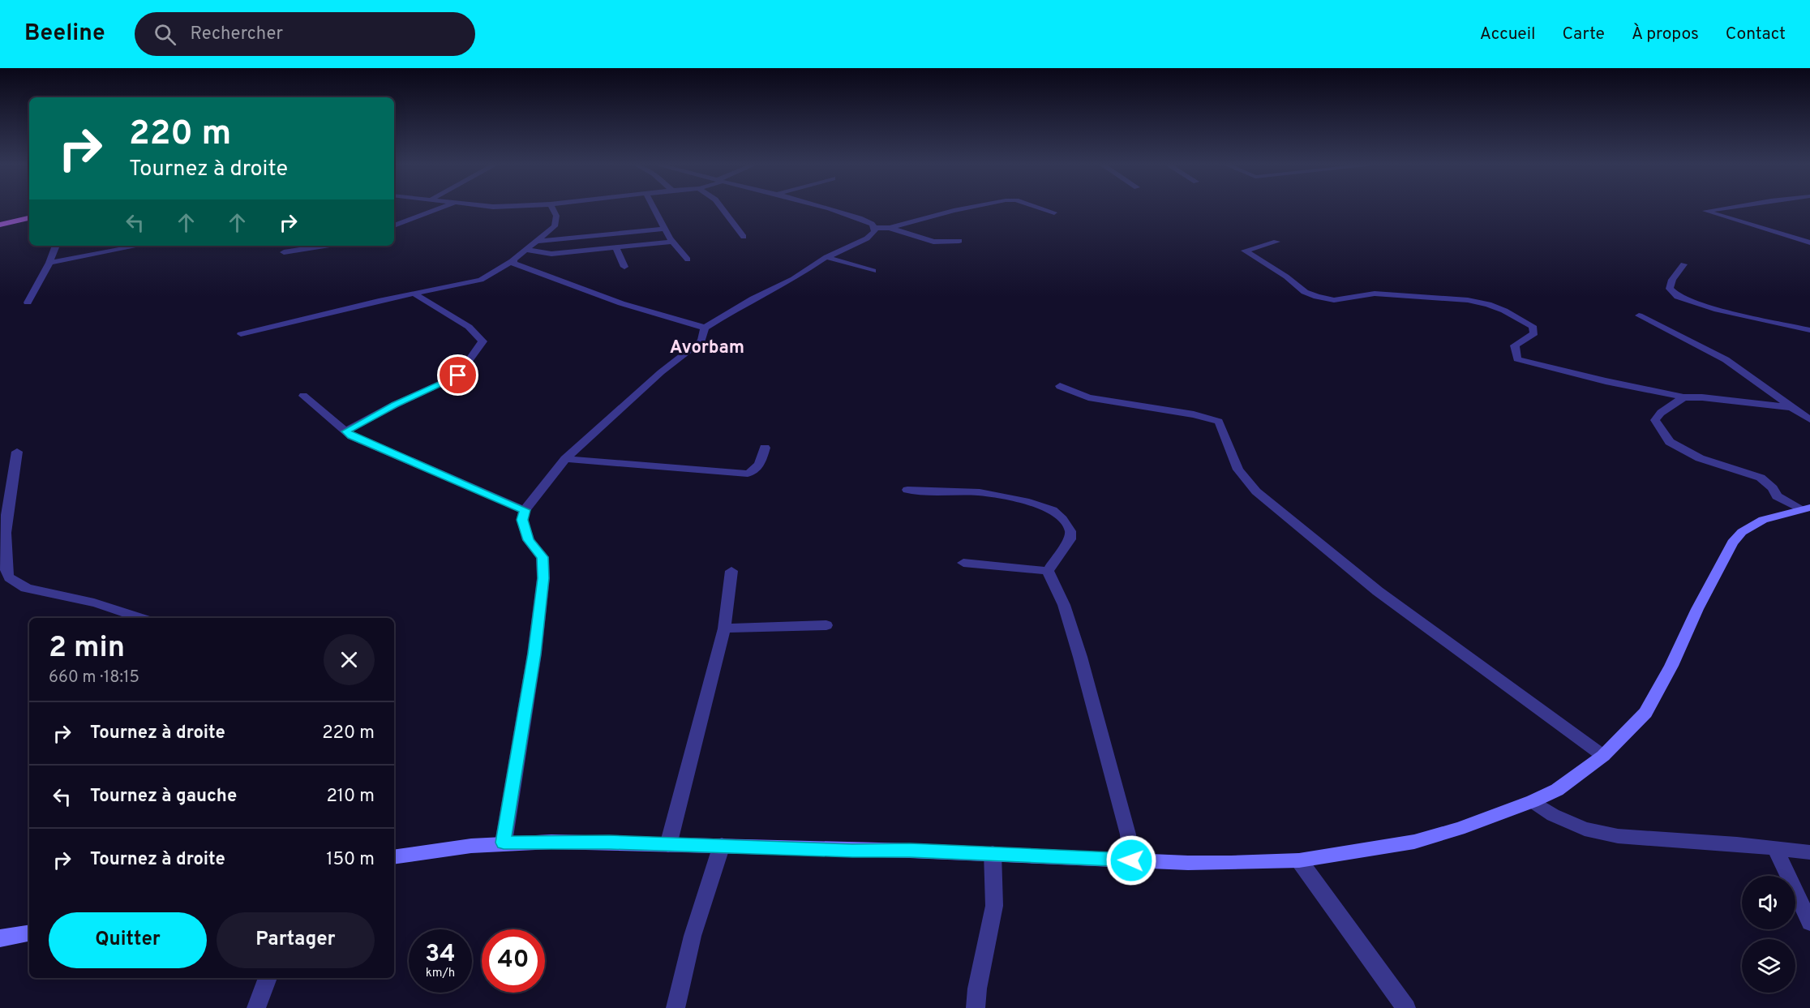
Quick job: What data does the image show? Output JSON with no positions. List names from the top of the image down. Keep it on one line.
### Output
{"districts":["Avorbam"],"page":{"header":"Beeline","search":"Rechercher","nav":["Accueil","Carte","À propos","Contact"],"turn":["220 m","Tournez à droite"],"heading":["2 min","660 m · 18:15"],"list":[{"name":"Tournez à droite","value":"220 m"},{"name":"Tournez à gauche","value":"210 m"},{"name":"Tournez à droite","value":"150 m"}],"buttons":["Quitter","Partager"],"speed":"34 km/h","limit":"40"}}
